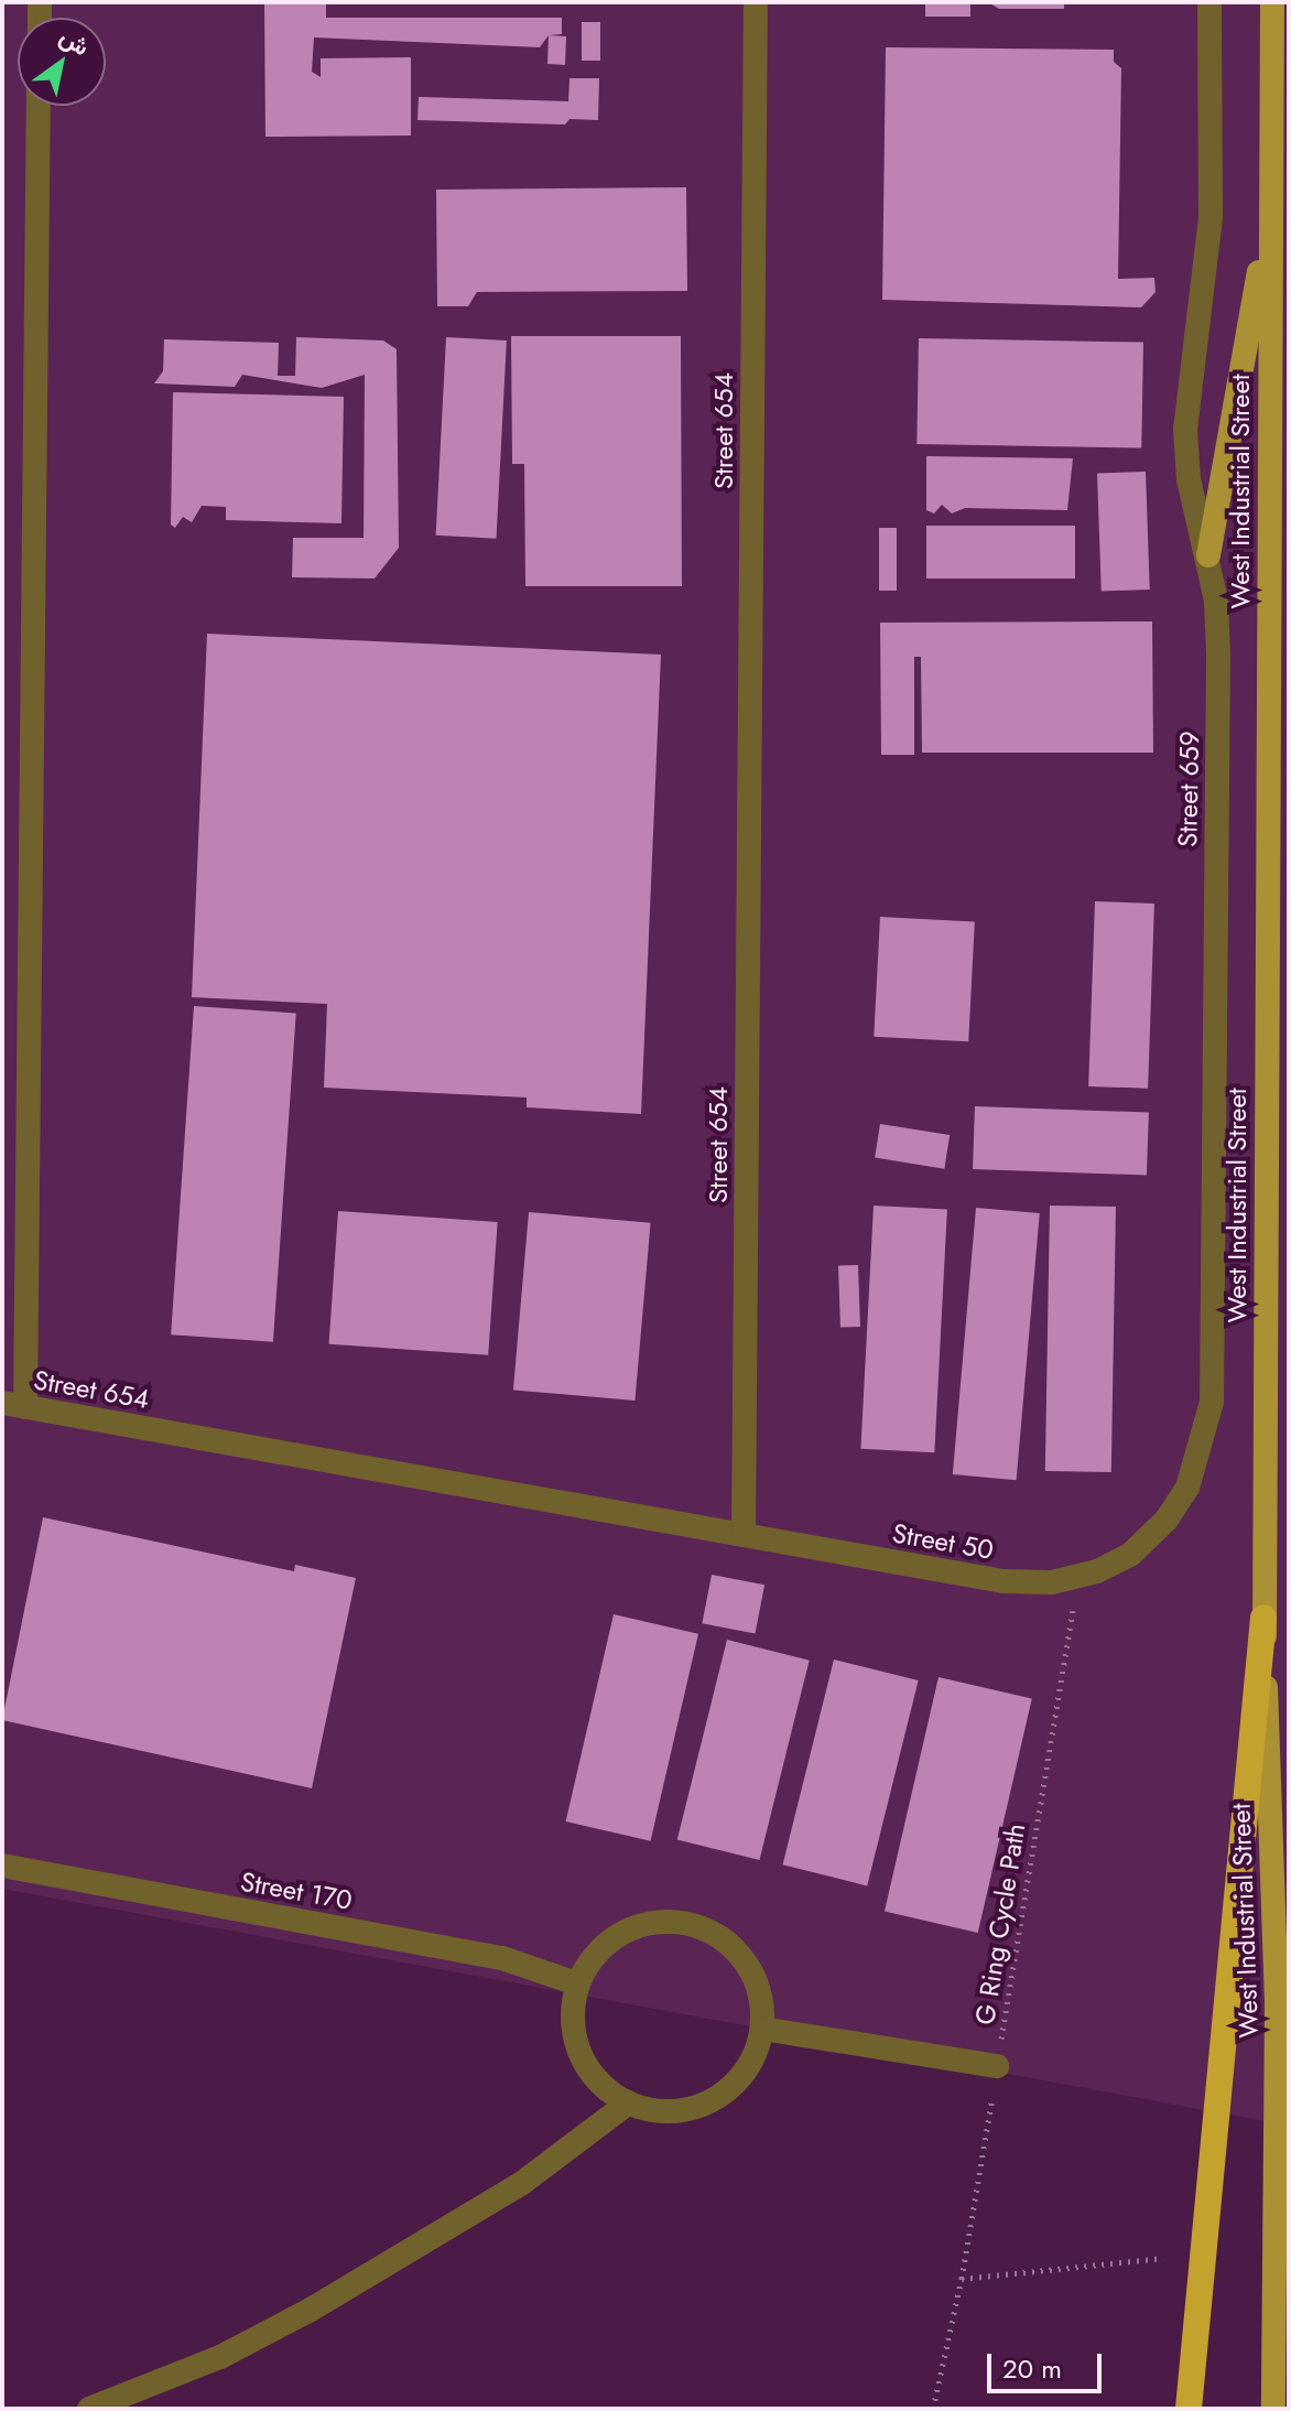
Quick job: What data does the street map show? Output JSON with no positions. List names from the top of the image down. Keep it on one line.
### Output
{"streets":{"main road":["West Industrial Street"],"street":["Street 654","Street 659","Street 50","Street 170"],"path":["G Ring Cycle Path"]},"crossings":[["Street 654","Street 50"],["Street 659","Street 50"],["Street 50","G Ring Cycle Path"]],"scale_bar":"20 m","north":"top right"}
